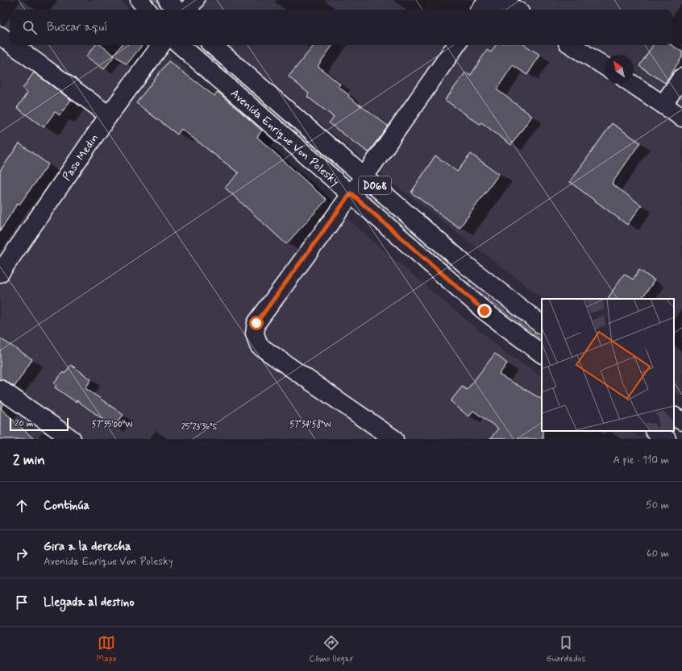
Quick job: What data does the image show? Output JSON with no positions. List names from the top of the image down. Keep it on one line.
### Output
{"streets":{"main road":["Avenida Enrique Von Polesky","Paso Medin","D068"]},"scale_bar":"20 m","north":"top left","page":{"search":"Buscar aquí","scale":"20 m","heading":["2 min","A pie · 110 m"],"list":[["Continúa","50 m"],["Gira a la derecha","Avenida Enrique Von Polesky","60 m"],"Llegada al destino"],"nav":["Mapa","Cómo llegar","Guardados"]},"coordinates":["57°35'00\"W","57°34'58\"W","25°23'36\"S"]}
